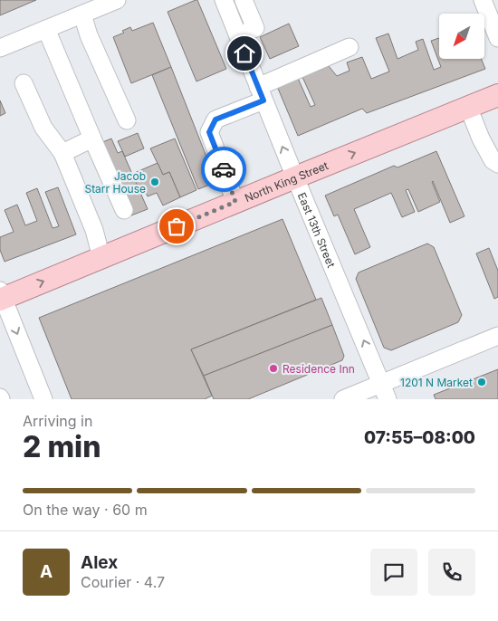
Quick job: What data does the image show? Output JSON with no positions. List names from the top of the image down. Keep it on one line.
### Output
{"streets":{"main road":["North King Street"],"street":["East 13th Street"]},"crossings":[["North King Street","East 13th Street"]],"one_way":["North King Street","East 13th Street"],"places":["Jacob Starr House","Residence Inn","1201 N Market"],"north":"bottom left","page":{"heading":["2 min","Arriving in","07:55–08:00"],"panel":["Alex","Courier · 4.7"],"bar":"On the way · 60 m","round":"A"}}
